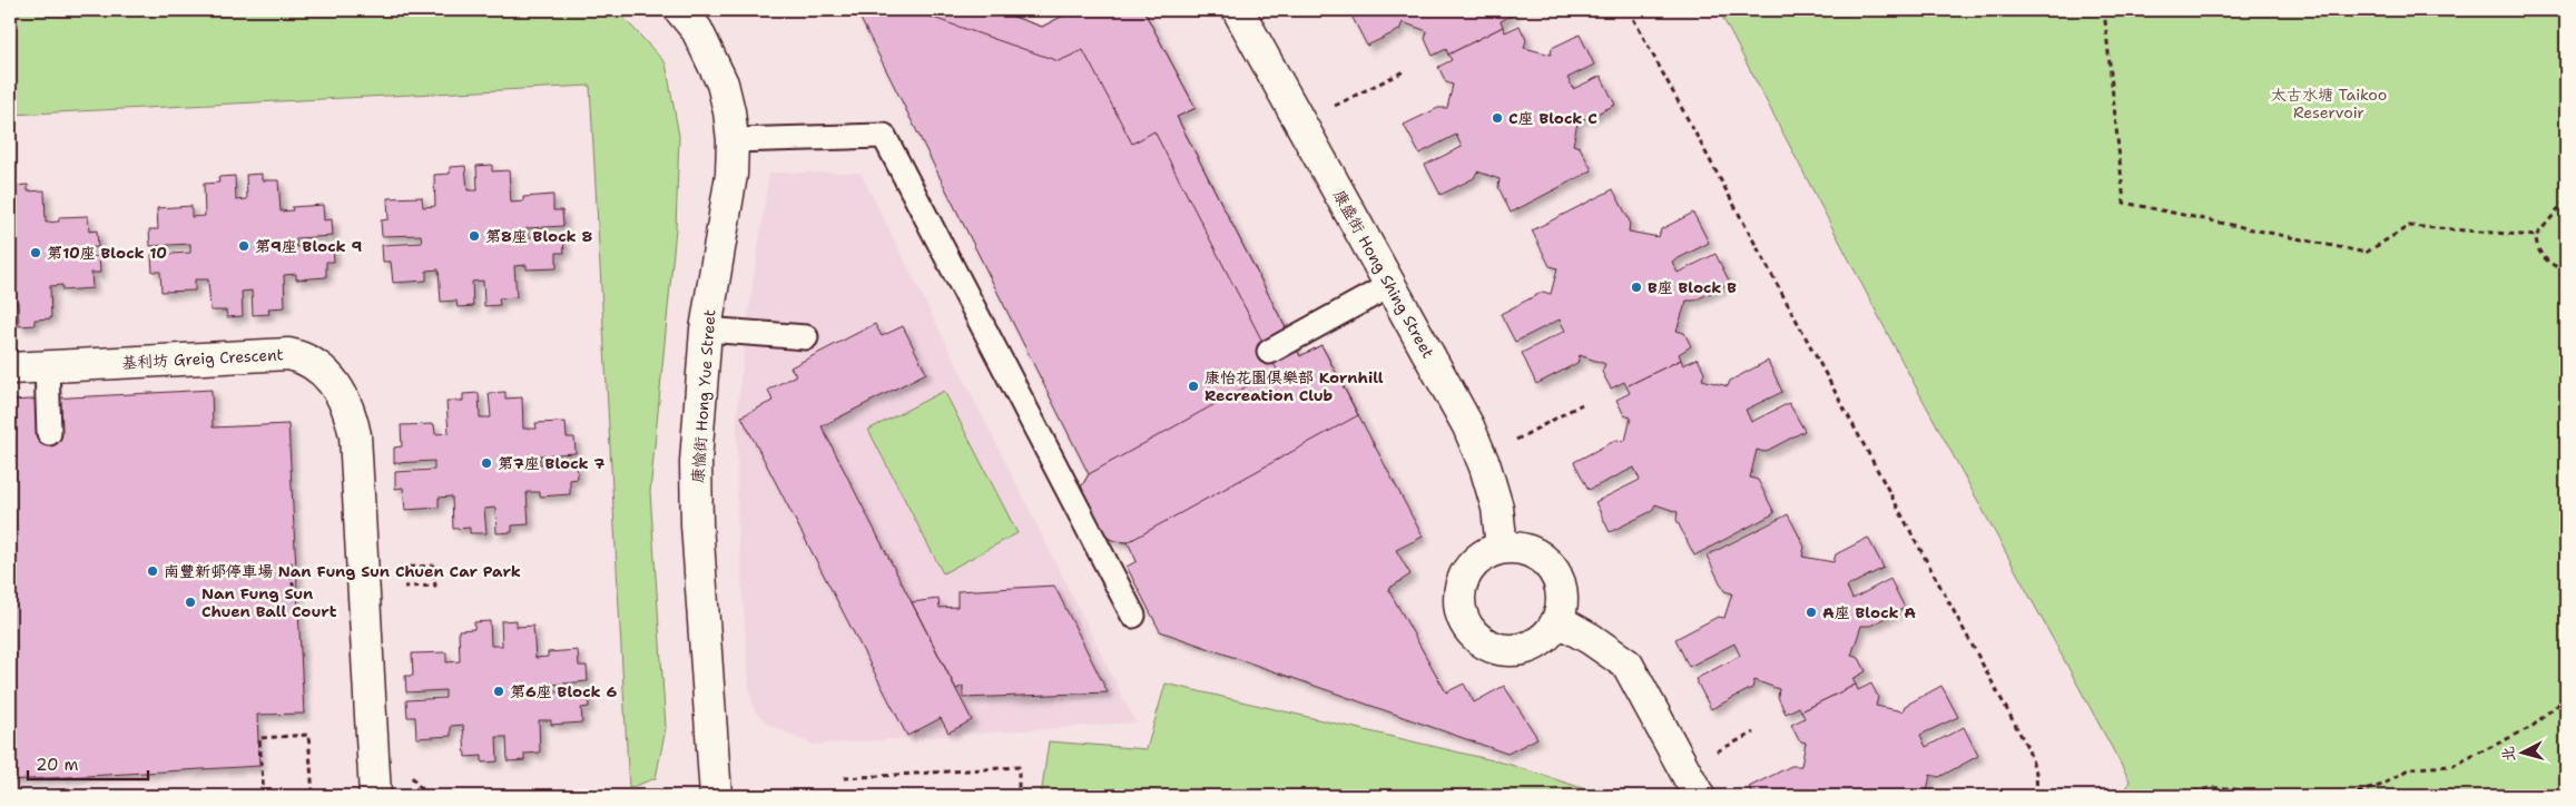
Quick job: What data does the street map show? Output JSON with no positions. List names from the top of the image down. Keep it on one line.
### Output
{"streets":{"street":["康盛街 Hong Shing Street","基利坊 Greig Crescent","康愉街 Hong Yue Street"]},"parks":["太古水塘 Taikoo Reservoir"],"places":["C座 Block C","第8座 Block 8","第9座 Block 9","第10座 Block 10","B座 Block B","康怡花園俱樂部 Kornhill Recreation Club","第7座 Block 7","南豐新邨停車場 Nan Fung Sun Chuen Car Park","Nan Fung Sun Chuen Ball Court","A座 Block A","第6座 Block 6"],"scale_bar":"20 m","north":"left"}
